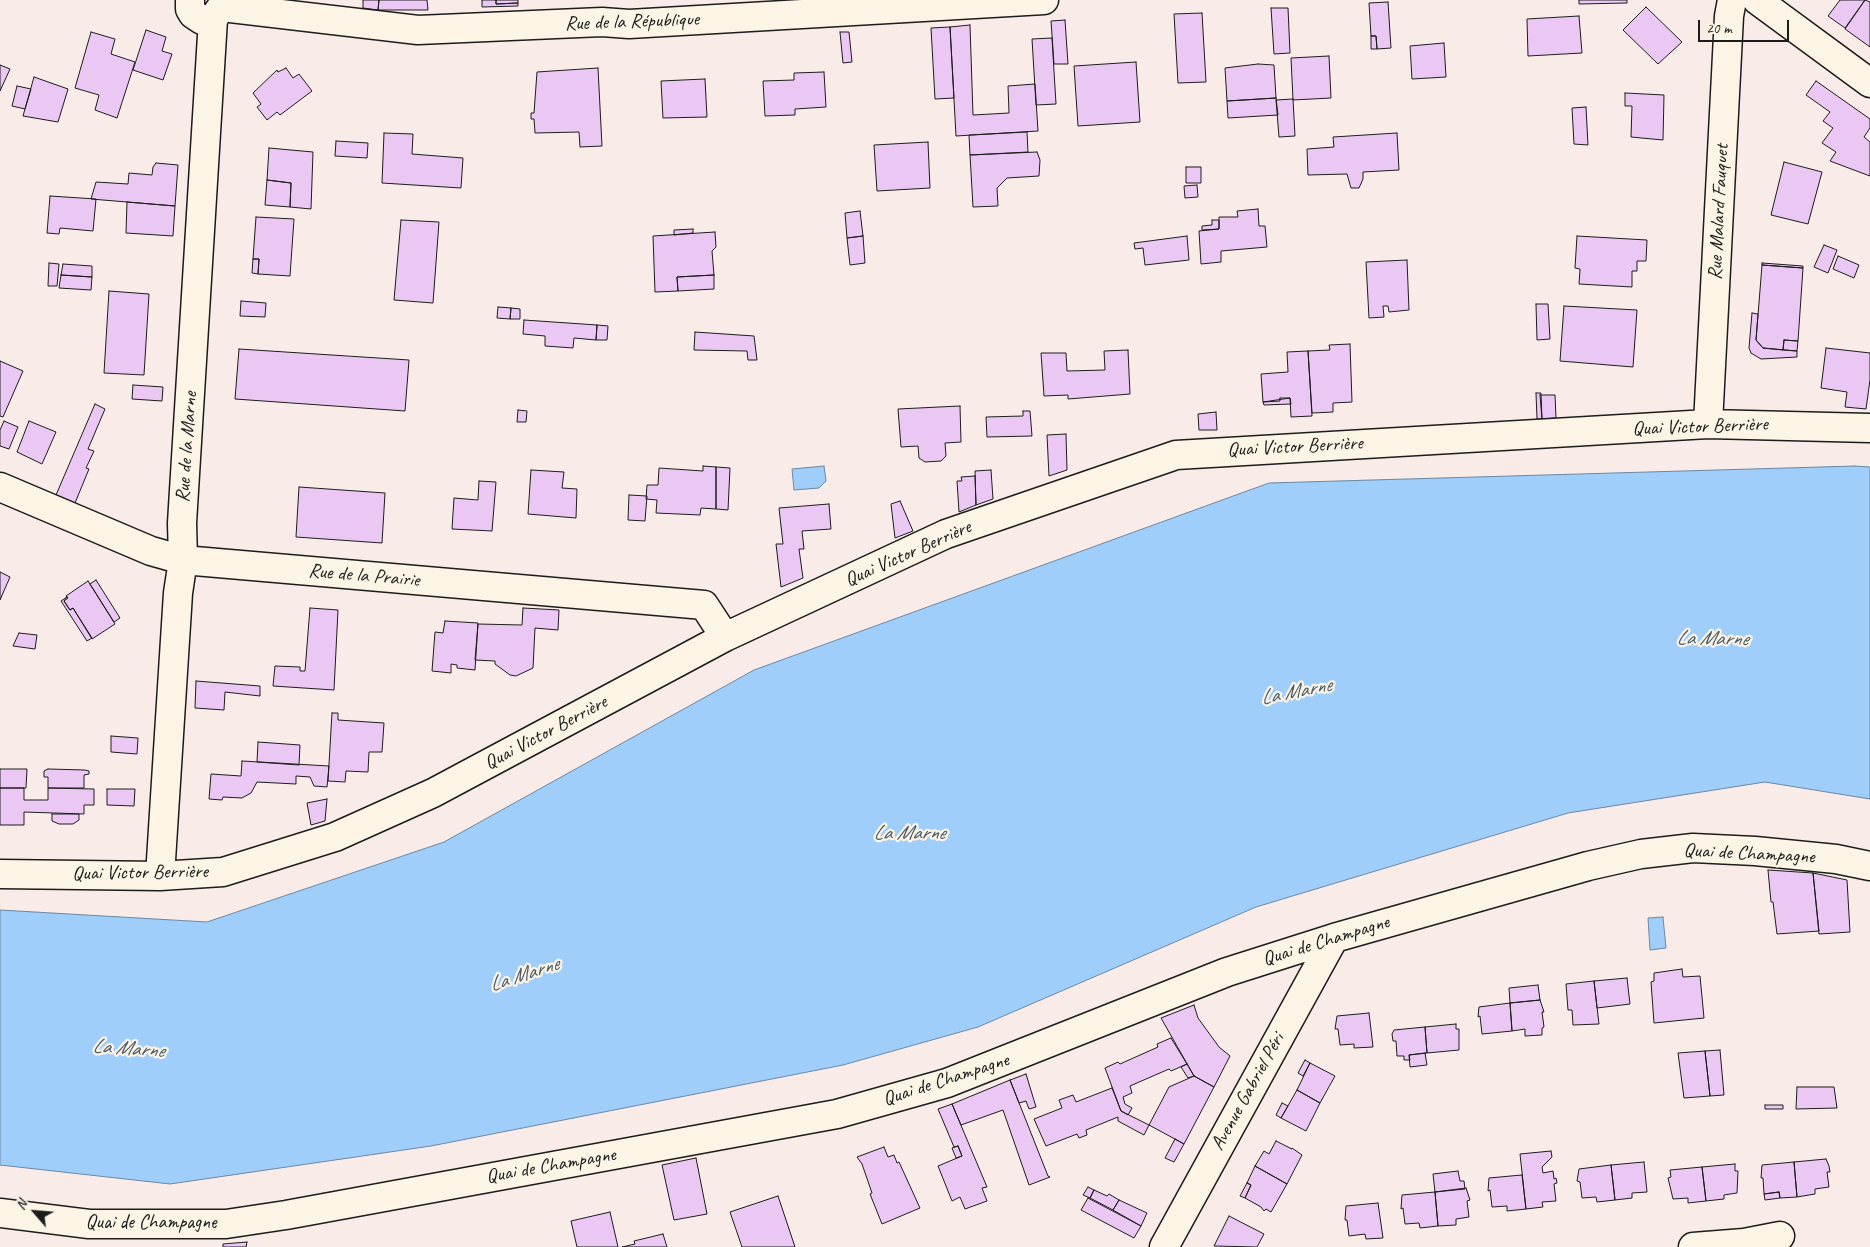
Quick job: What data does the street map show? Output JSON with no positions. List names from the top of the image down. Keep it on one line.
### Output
{"streets":{"street":["Rue de la République","Rue Malard Fauquet","Quai Victor Berrière","Rue de la Marne","Rue de la Prairie","Quai de Champagne","Avenue Gabriel Péri"]},"crossings":[["Rue de la République","Rue de la Marne"],["Rue Malard Fauquet","Quai Victor Berrière"],["Quai Victor Berrière","Rue de la Marne"],["Quai Victor Berrière","Rue de la Prairie"],["Rue de la Marne","Rue de la Prairie"],["Quai de Champagne","Avenue Gabriel Péri"]],"water":["La Marne"],"scale_bar":"20 m","north":"top left"}
